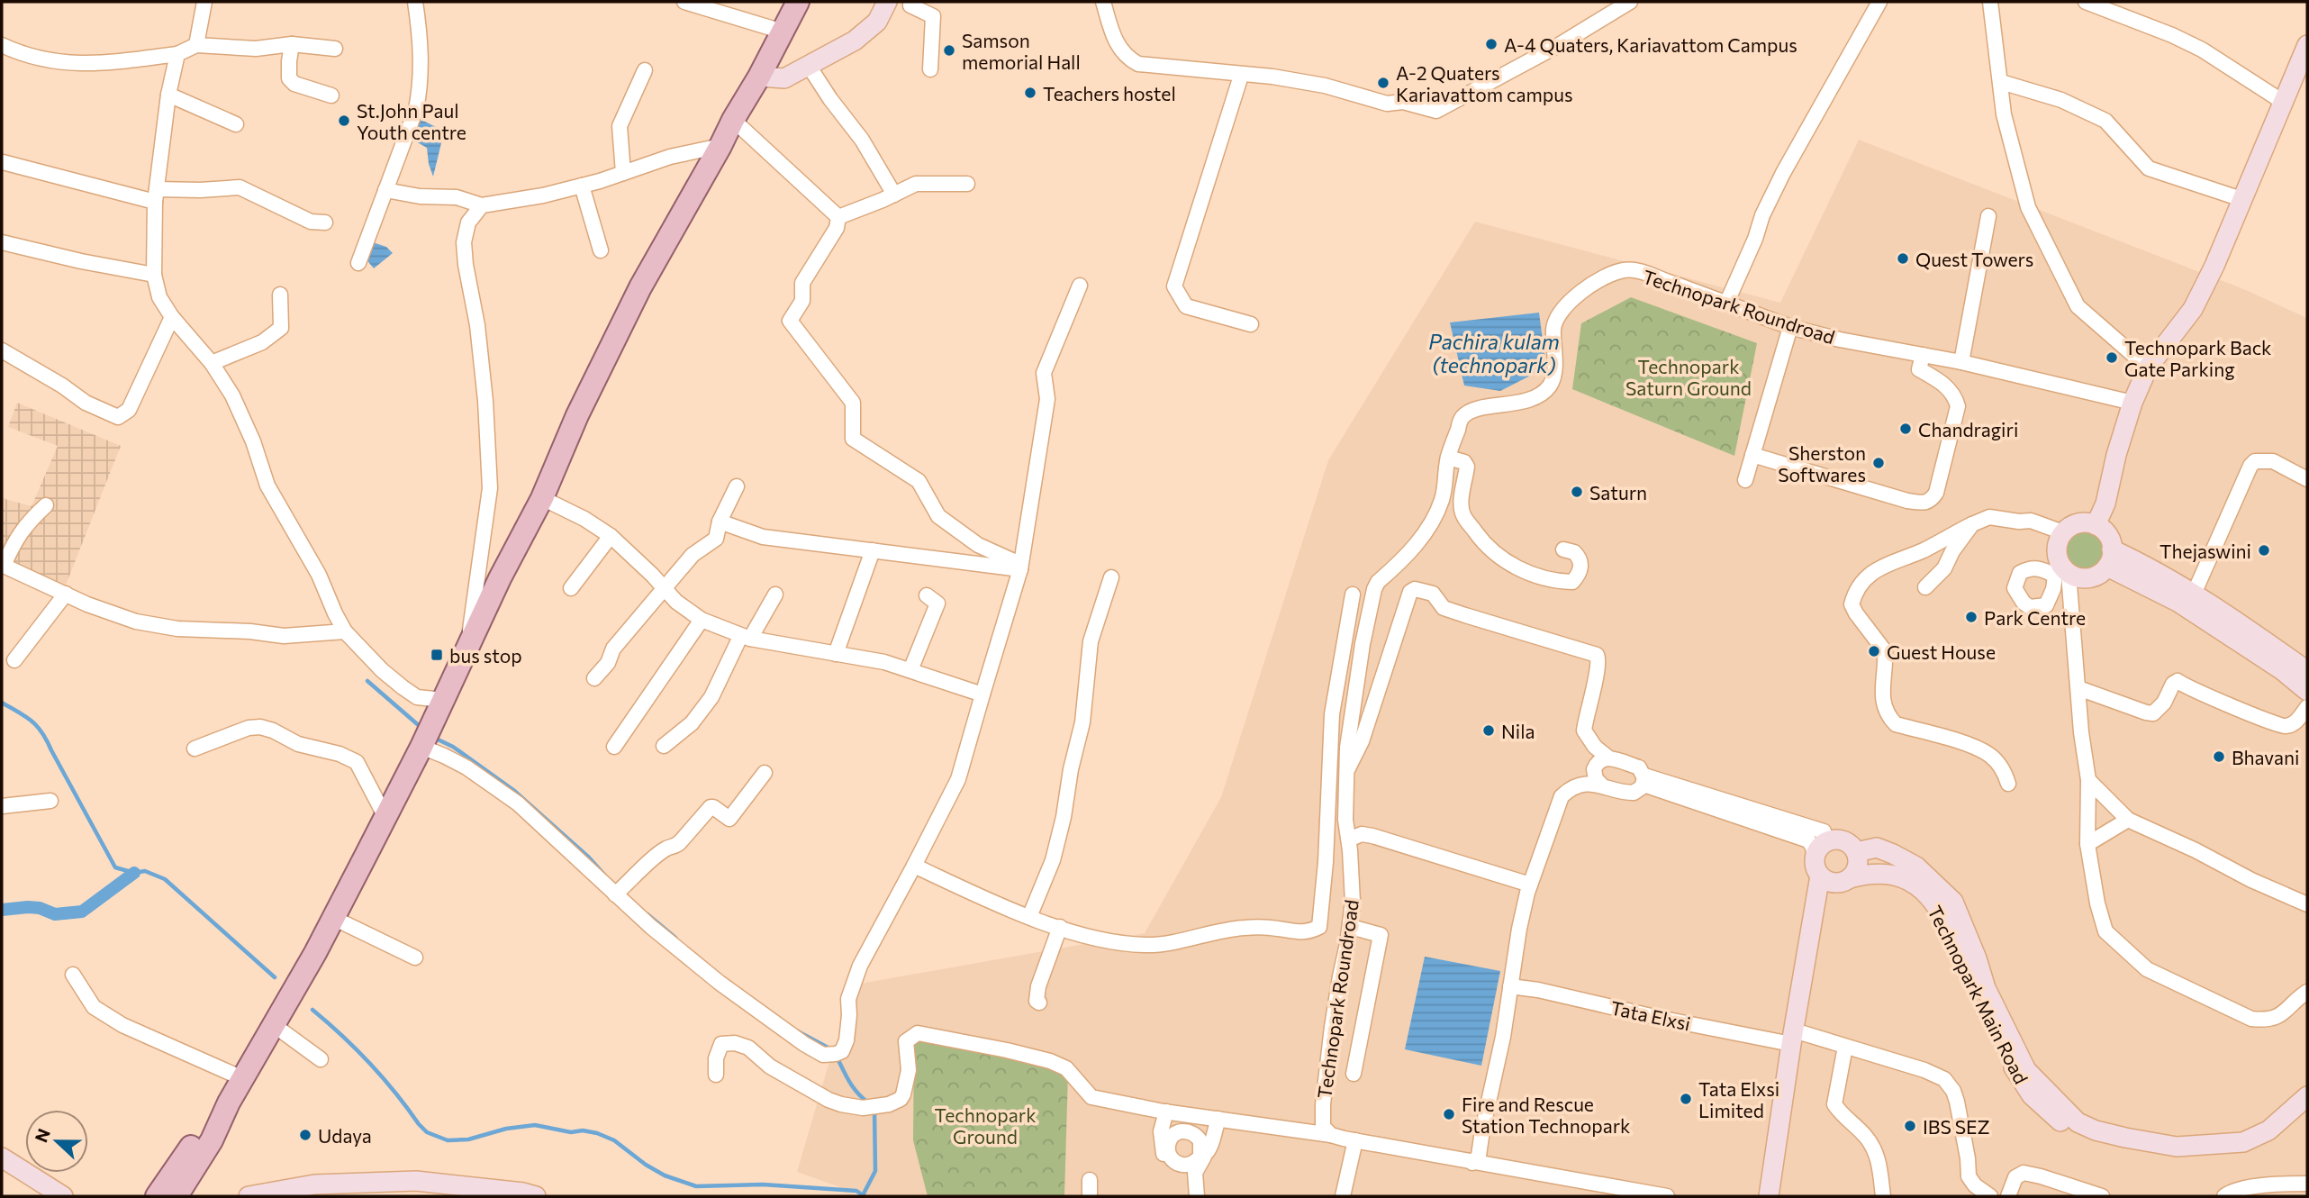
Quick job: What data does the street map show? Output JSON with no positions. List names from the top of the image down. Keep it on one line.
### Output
{"streets":{"street":["Technopark Roundroad","Technopark Main Road","Tata Elxsi"]},"water":["Pachira kulam (technopark)"],"parks":["Technopark Saturn Ground","Technopark Ground"],"places":{"other":["A-4 Quaters, Kariavattom Campus","Samson memorial Hall","A-2 Quaters Kariavattom campus","Teachers hostel","St.John Paul Youth centre","Quest Towers","Technopark Back Gate Parking","Chandragiri","Sherston Softwares","Saturn","Thejaswini","Park Centre","Guest House","Nila","Bhavani","Tata Elxsi Limited","Fire and Rescue Station Technopark","IBS SEZ","Udaya"],"transit":["bus stop"]},"north":"left"}
